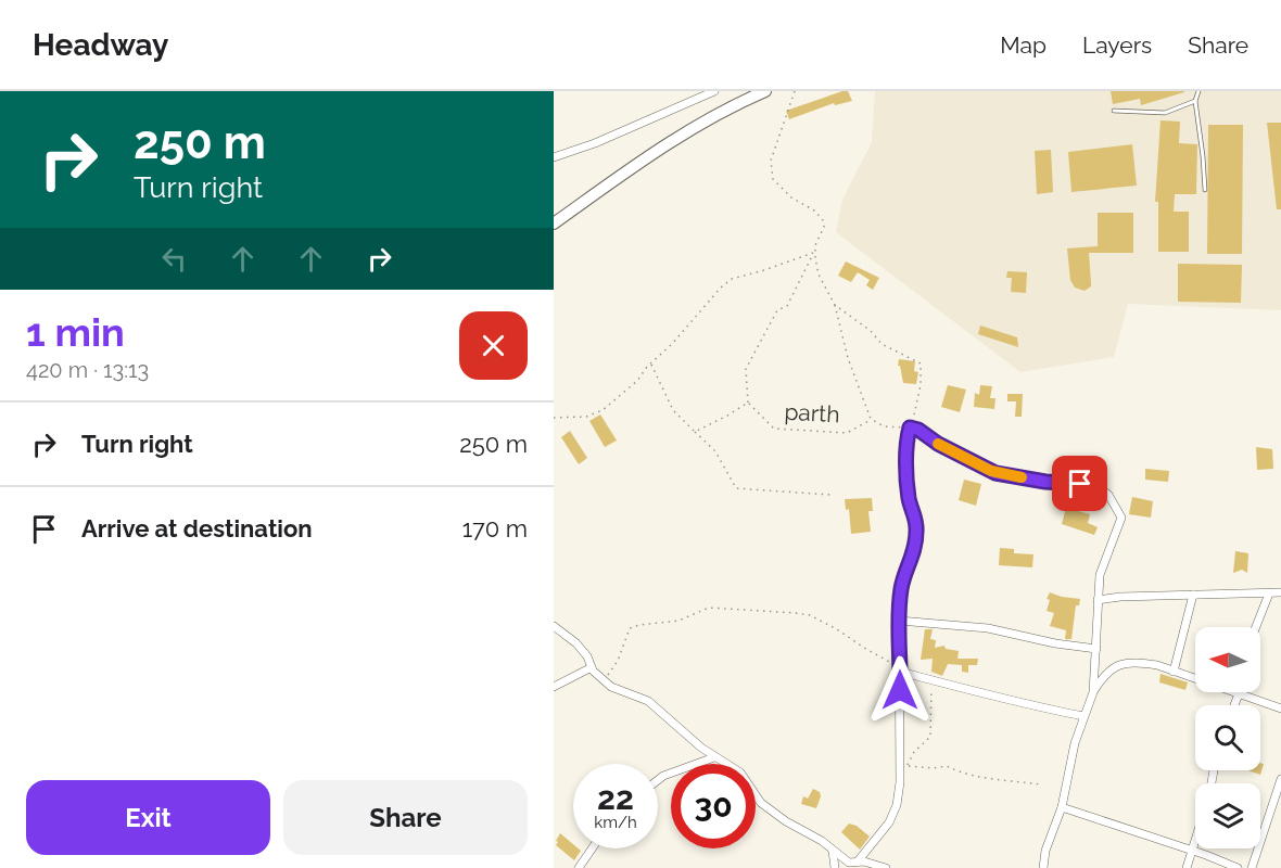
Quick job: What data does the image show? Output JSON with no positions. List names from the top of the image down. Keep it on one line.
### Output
{"streets":{"path":["parth"]},"north":"left","page":{"header":"Headway","nav":["Map","Layers","Share"],"turn":["250 m","Turn right"],"heading":["1 min","420 m · 13:13"],"list":[{"name":"Turn right","value":"250 m"},{"name":"Arrive at destination","value":"170 m"}],"speed":"22 km/h","limit":"30","buttons":["Exit","Share"]}}
